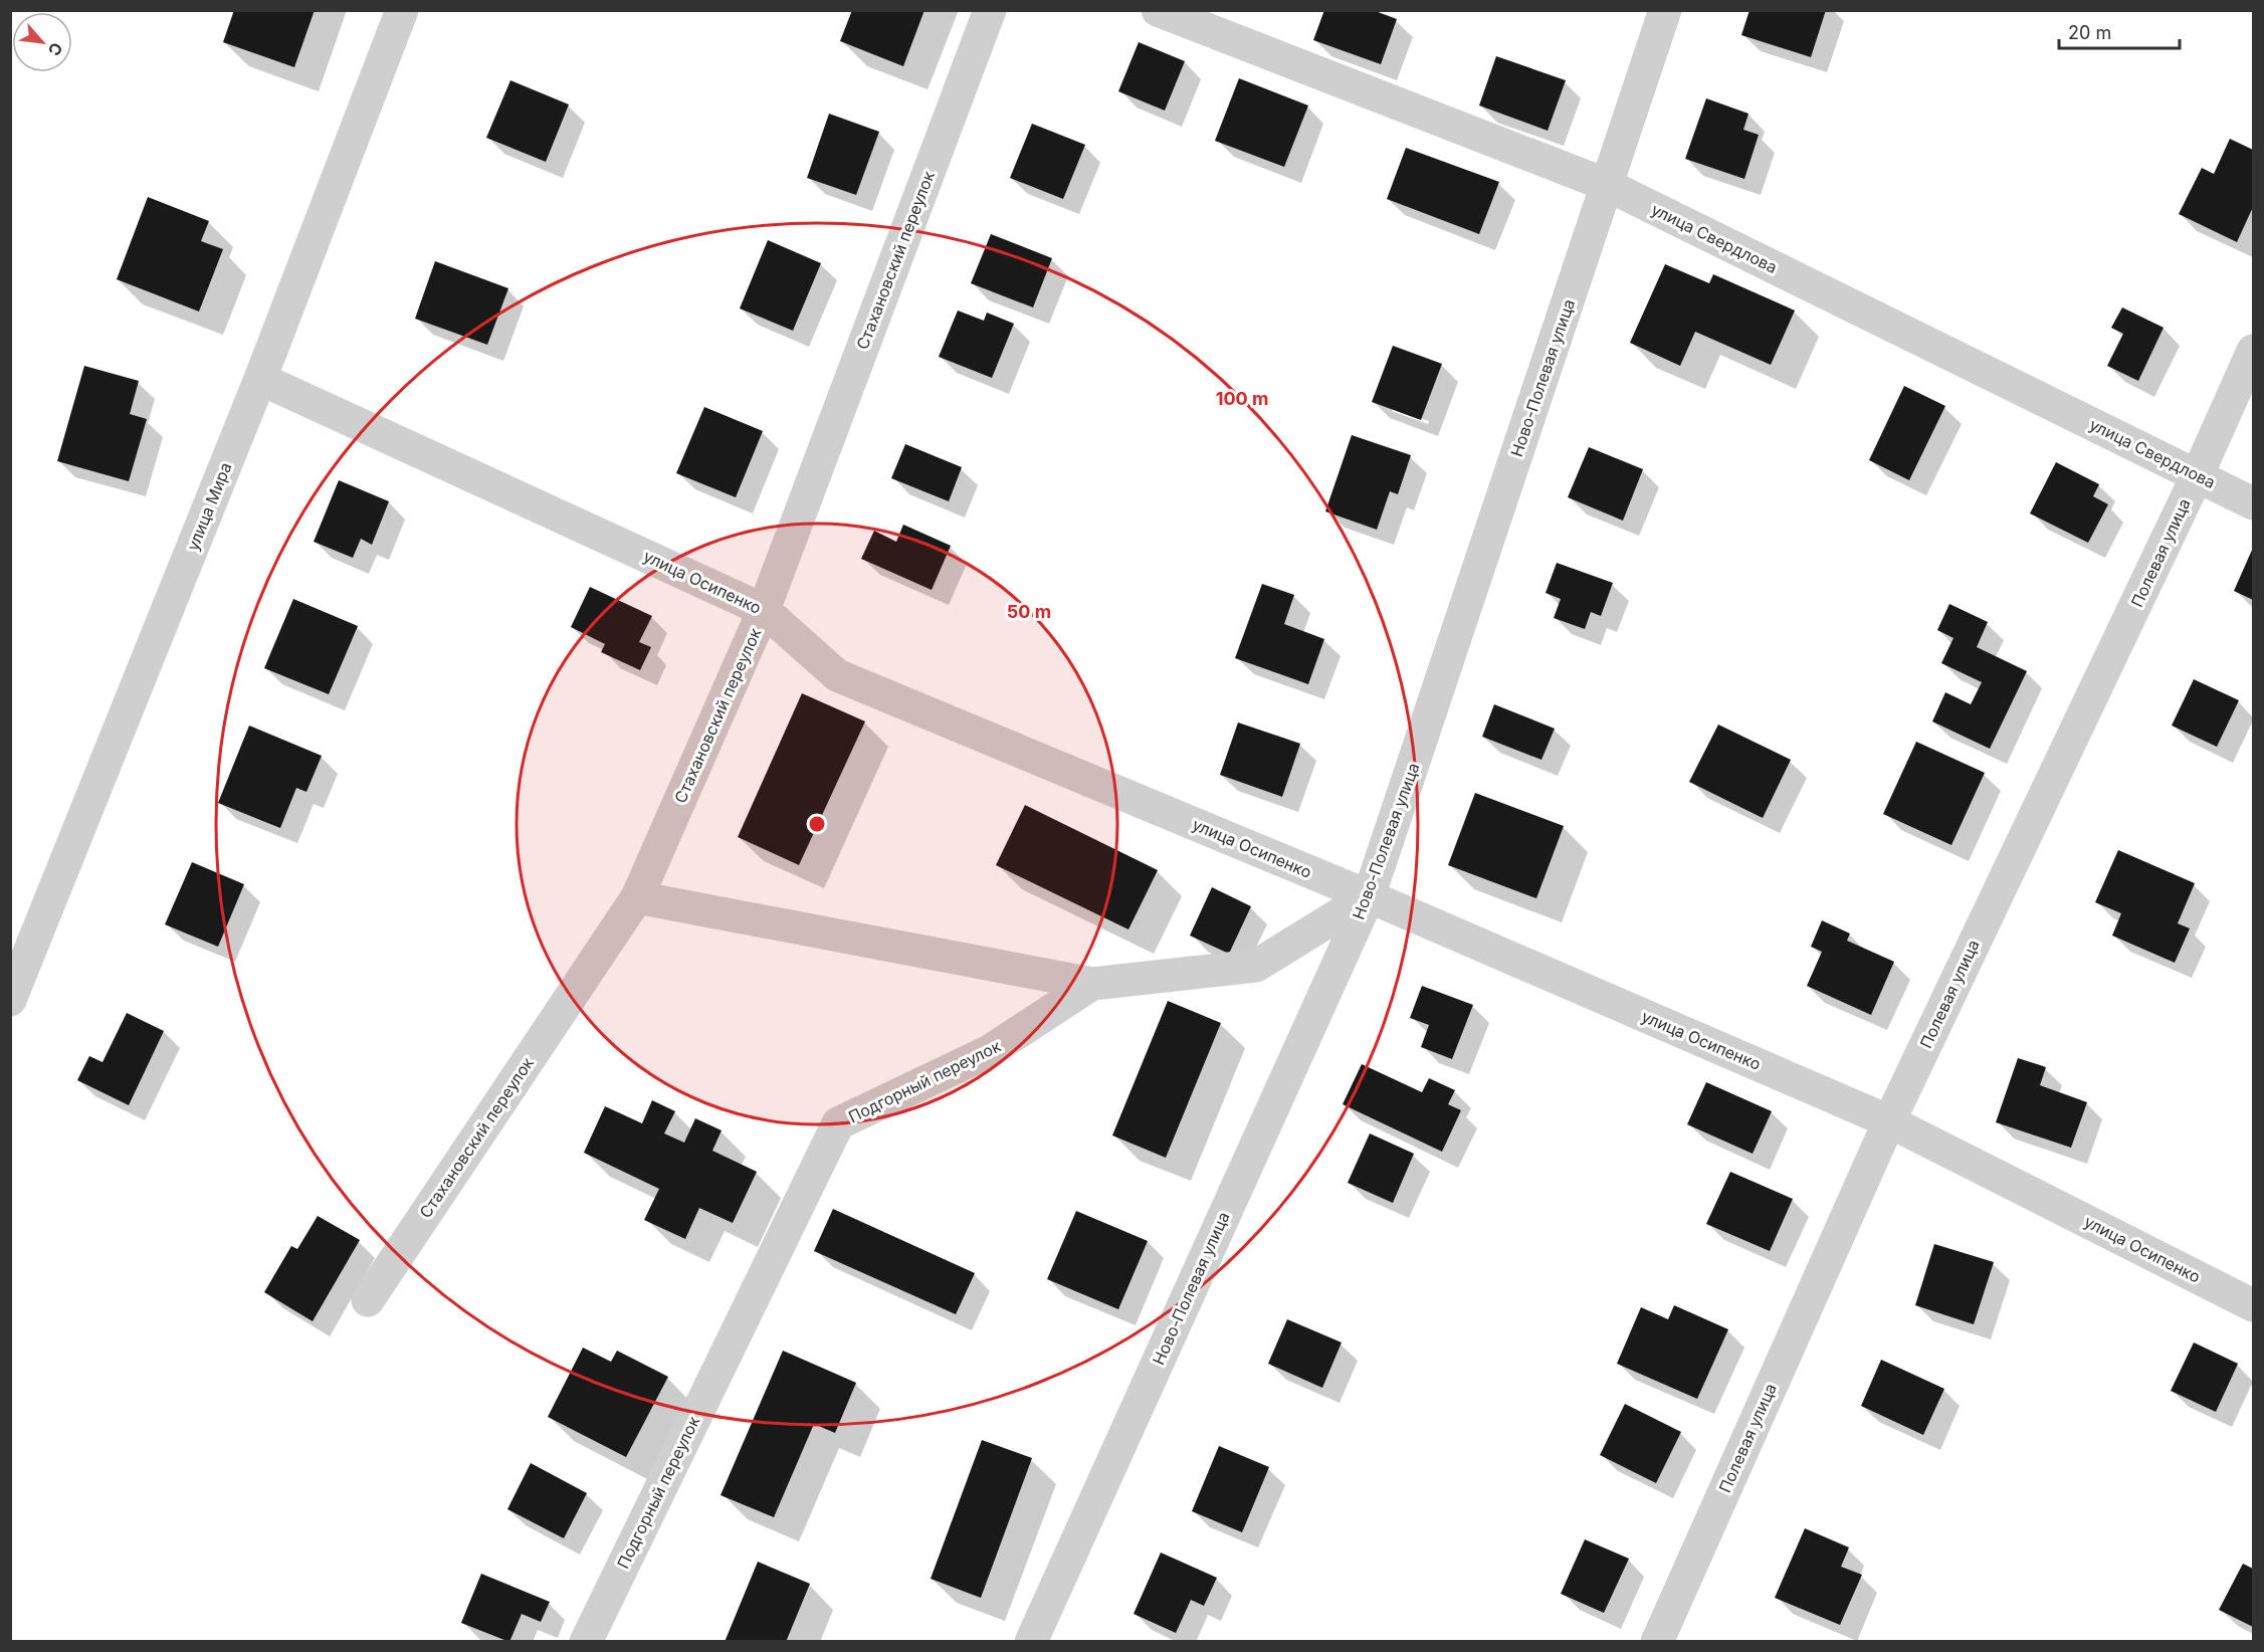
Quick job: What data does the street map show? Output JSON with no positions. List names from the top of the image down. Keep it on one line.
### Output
{"streets":{"street":["улица Свердлова","Стахановский переулок","Ново-Полевая улица","улица Мира","Полевая улица","улица Осипенко","Подгорный переулок"]},"crossings":[["улица Свердлова","Ново-Полевая улица"],["улица Свердлова","Полевая улица"],["Стахановский переулок","улица Осипенко"],["Ново-Полевая улица","улица Осипенко"],["Ново-Полевая улица","Подгорный переулок"],["улица Мира","улица Осипенко"],["Полевая улица","улица Осипенко"],["улица Осипенко","Подгорный переулок"]],"scale_bar":"20 m","north":"bottom right","rings":["100 m","50 m"]}
